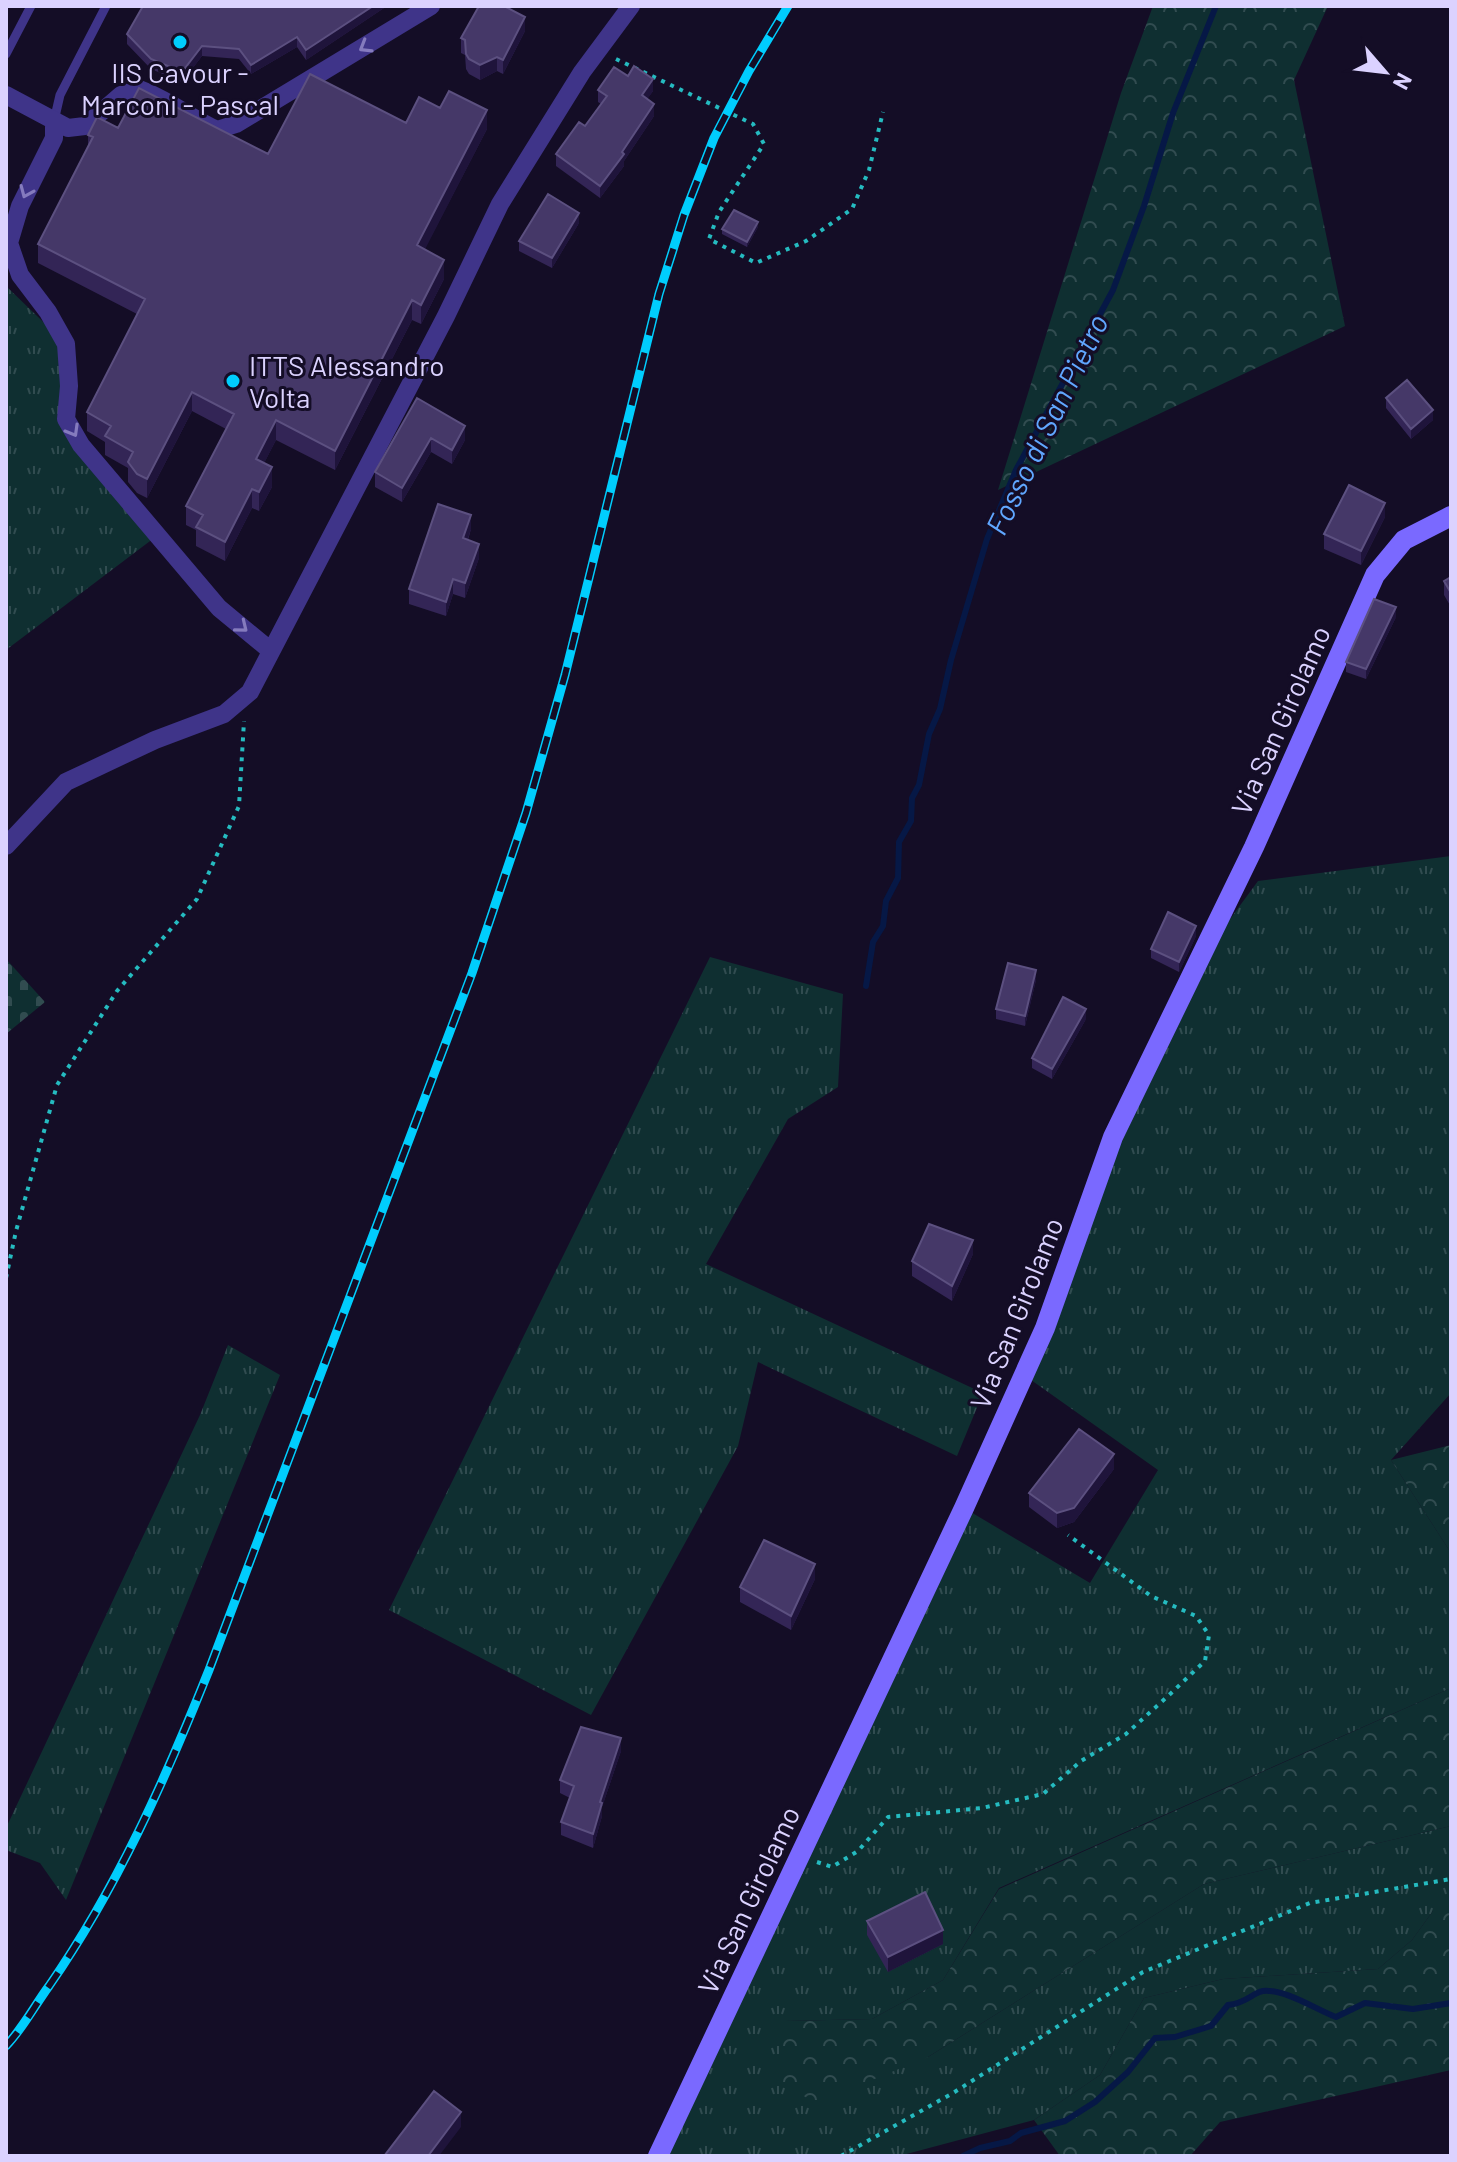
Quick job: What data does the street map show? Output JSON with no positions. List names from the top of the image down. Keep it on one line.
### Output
{"streets":{"street":["Via San Girolamo"]},"water":["Fosso di San Pietro"],"places":["IIS Cavour - Marconi - Pascal","ITTS Alessandro Volta"],"north":"bottom right"}
